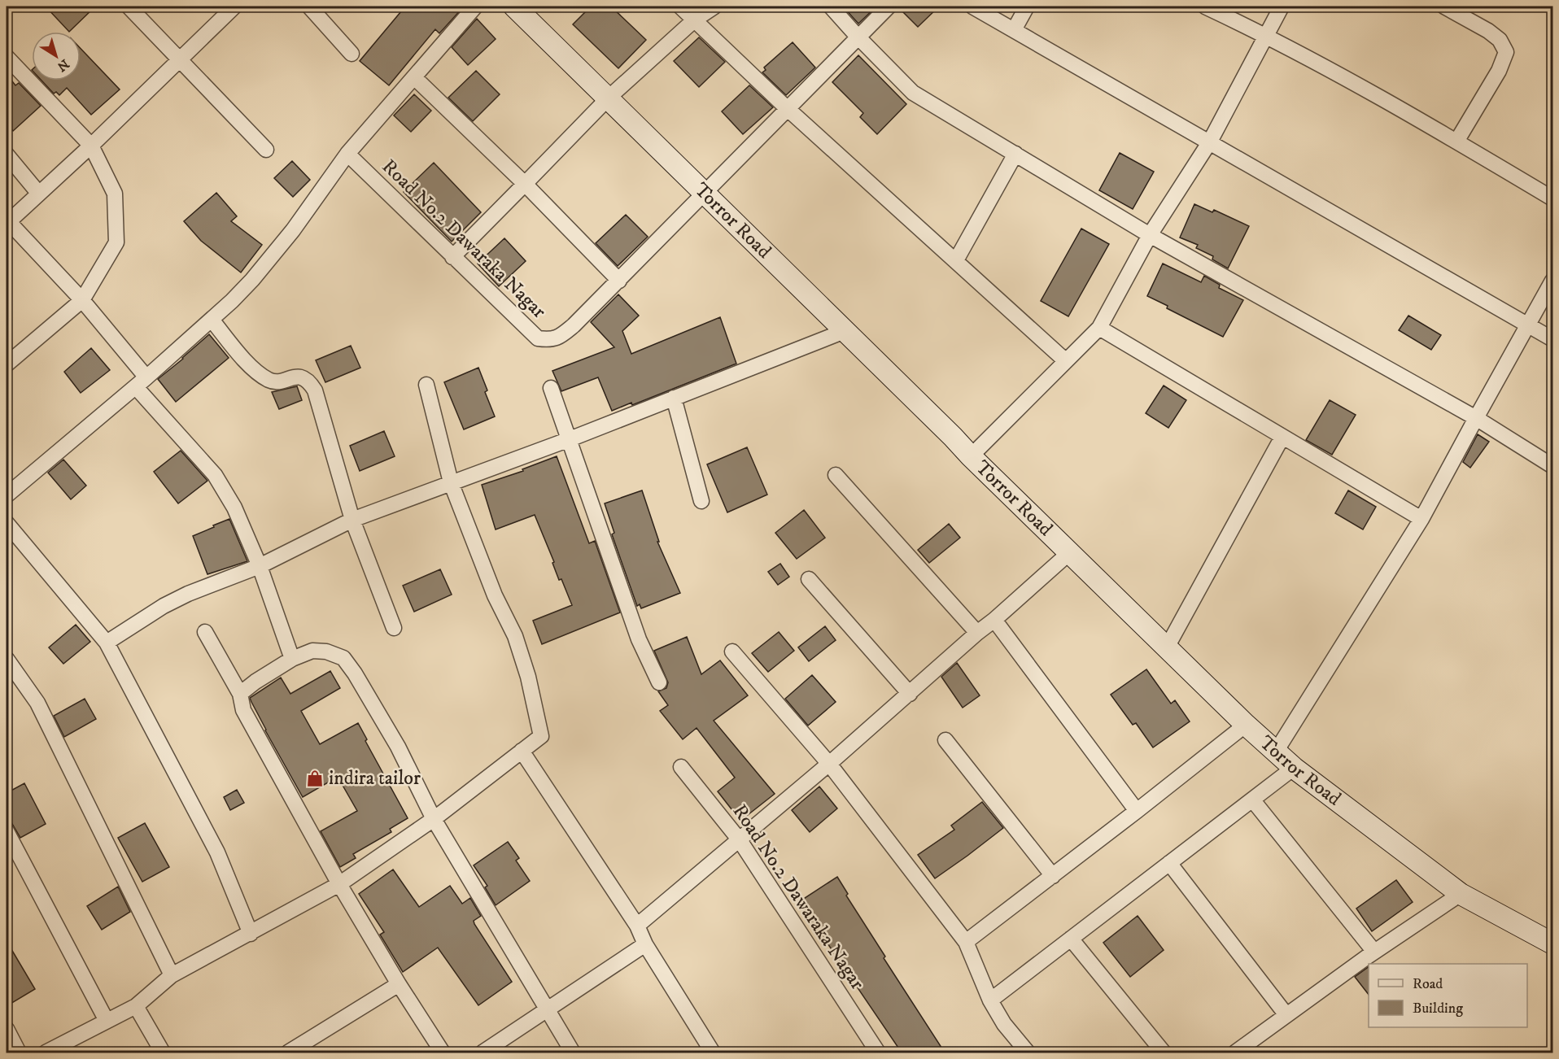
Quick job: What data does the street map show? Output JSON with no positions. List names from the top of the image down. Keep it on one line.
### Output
{"streets":{"street":["Torror Road","Road No.2 Dawaraka Nagar"]},"crossings":[["Torror Road","Road No.2 Dawaraka Nagar"]],"places":{"shop":["indira tailor"]},"legend":["Road","Building"],"north":"bottom right"}
